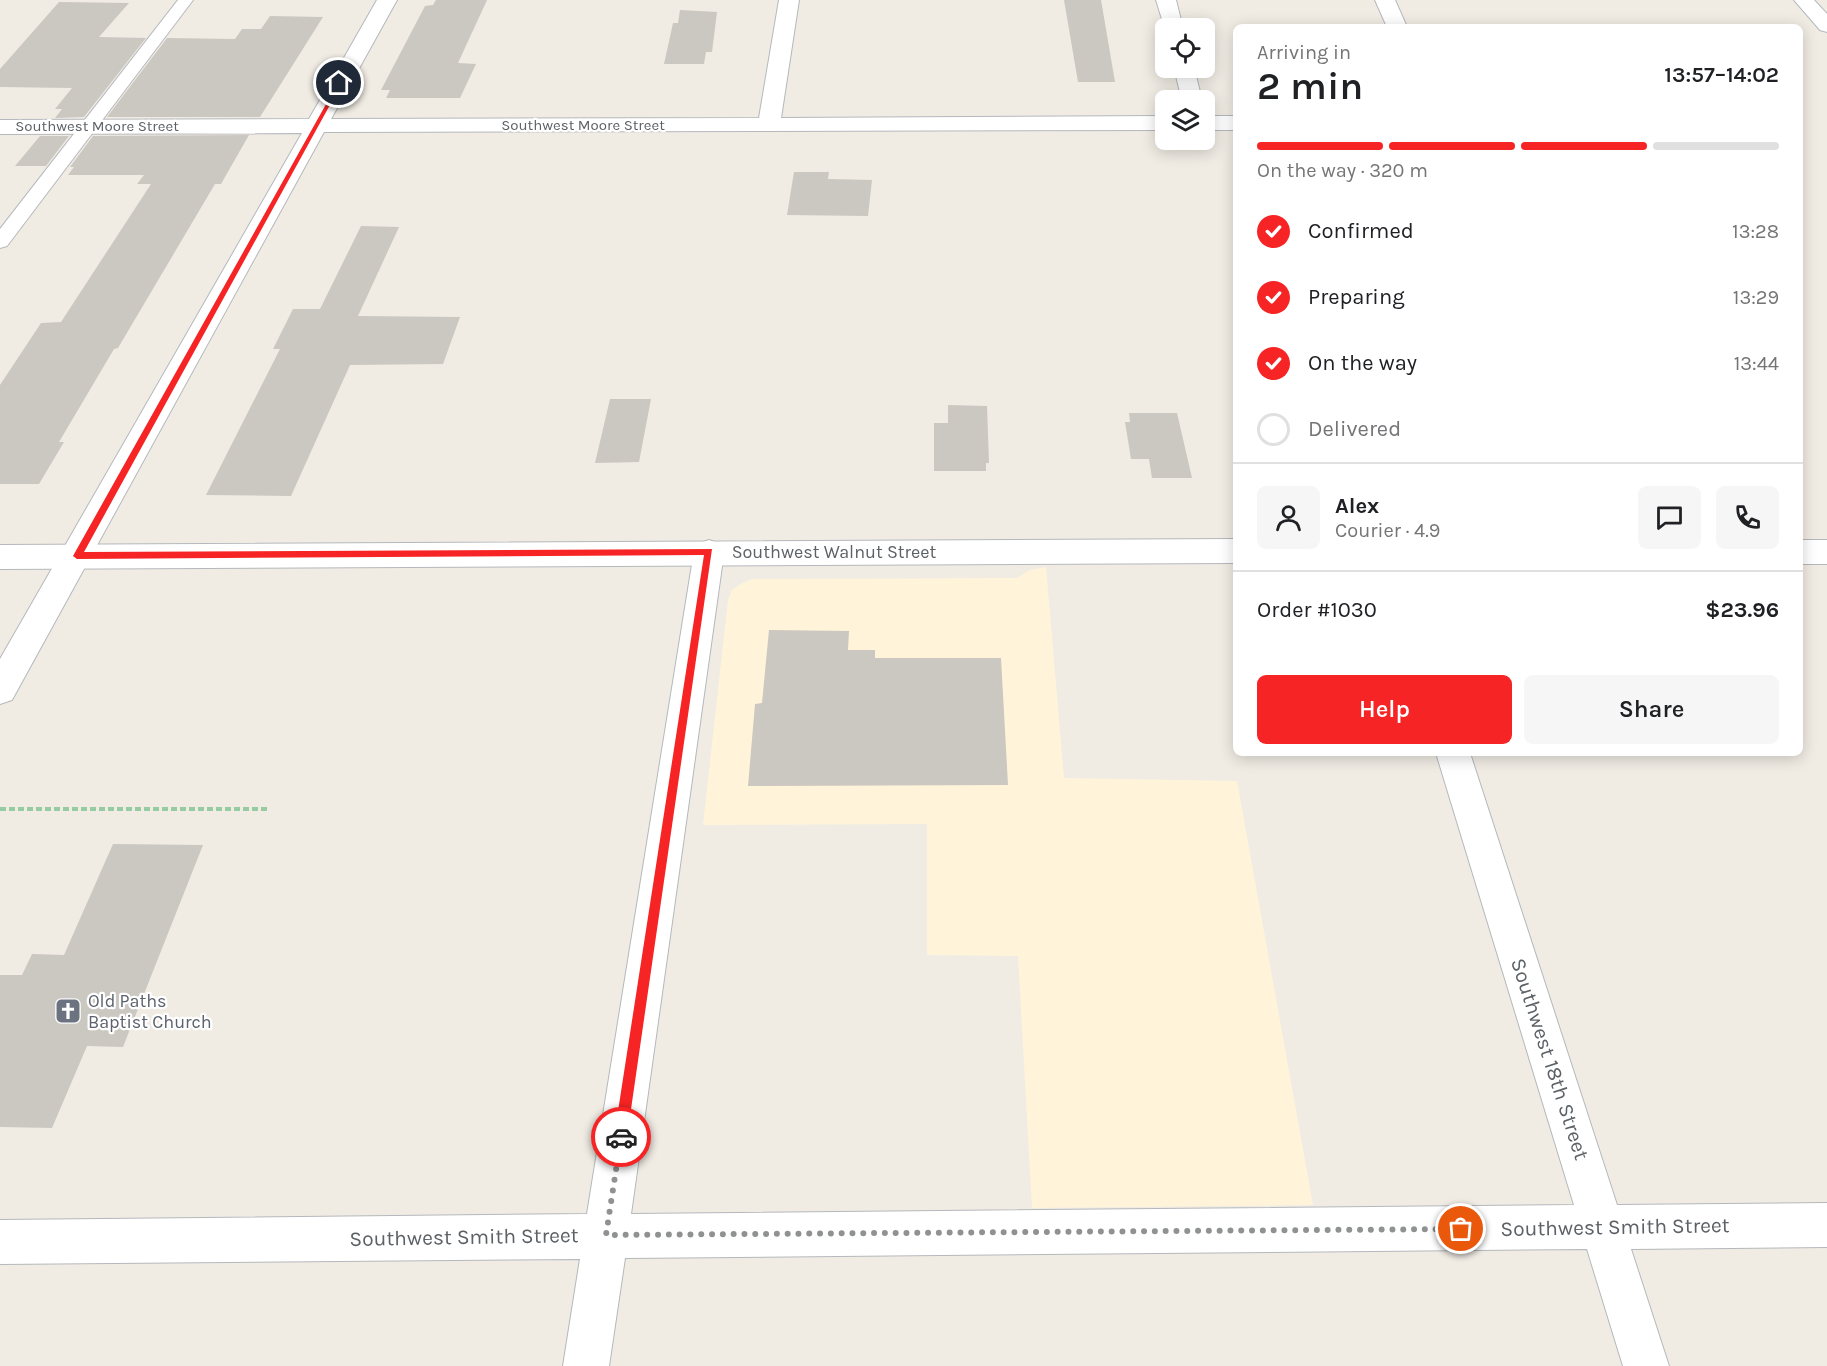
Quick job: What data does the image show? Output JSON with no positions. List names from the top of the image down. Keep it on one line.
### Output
{"streets":{"street":["Southwest Moore Street","Southwest Walnut Street","Southwest 18th Street","Southwest Smith Street"]},"crossings":[["Southwest 18th Street","Southwest Smith Street"]],"places":{"church":["Old Paths Baptist Church"]},"page":{"heading":["2 min","Arriving in","13:57–14:02"],"panel":["Alex","Courier · 4.9","Order #1030","$23.96"],"bar":"On the way · 320 m","list":[["Confirmed","13:28"],["Preparing","13:29"],["On the way","13:44"],"Delivered"],"buttons":["Help","Share"]}}
